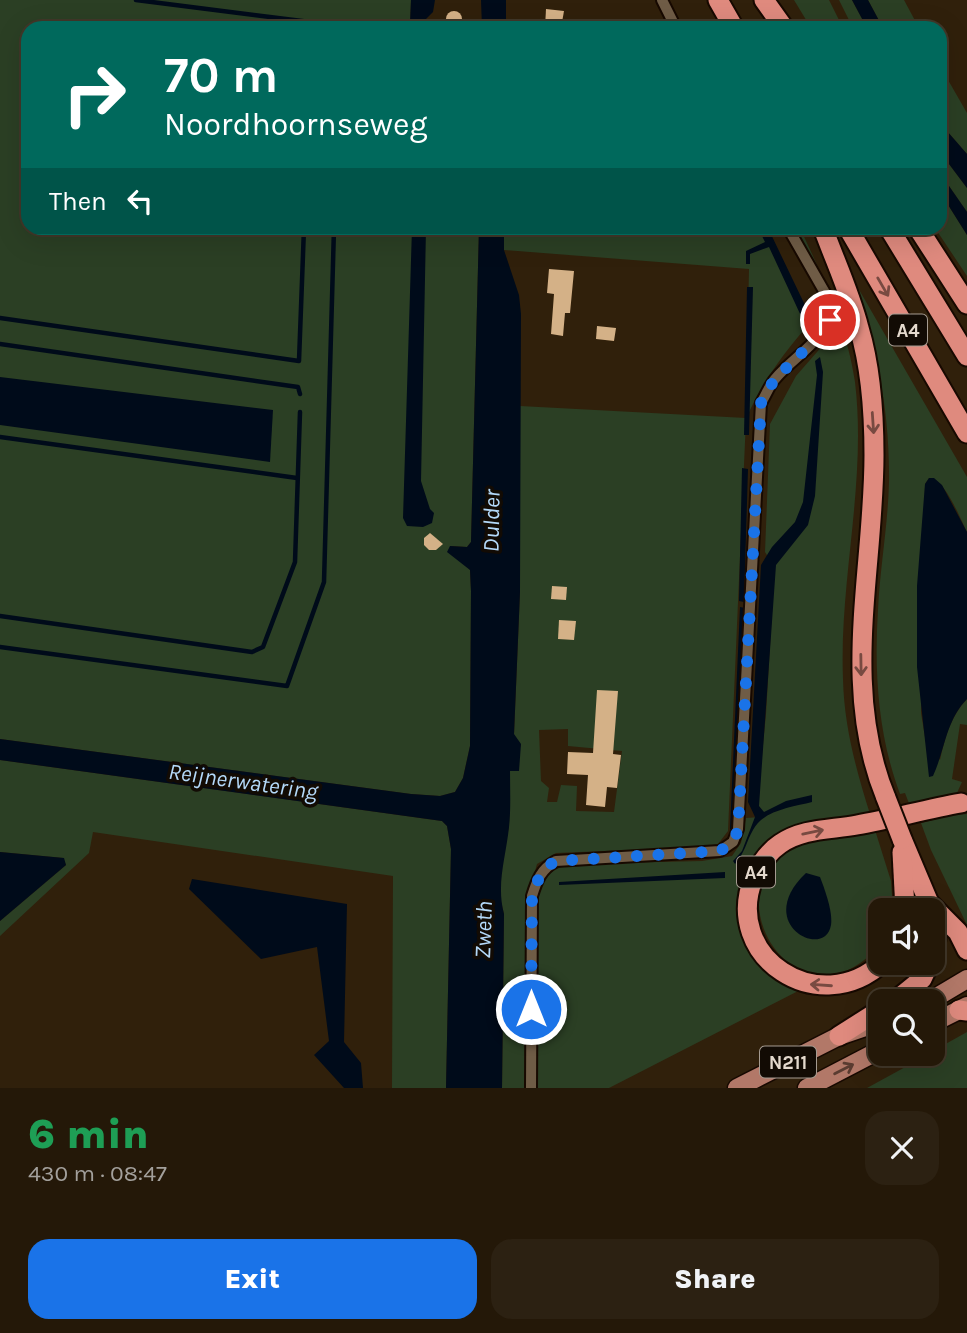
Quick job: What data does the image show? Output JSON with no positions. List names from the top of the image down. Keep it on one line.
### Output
{"streets":{"highway":["A4"],"main road":["N211"]},"water":["Dulder","Reijnerwatering","Zweth"],"page":{"turn":["70 m","Noordhoornseweg"],"then":"Then","heading":["6 min","430 m · 08:47"],"buttons":["Exit","Share"]}}
